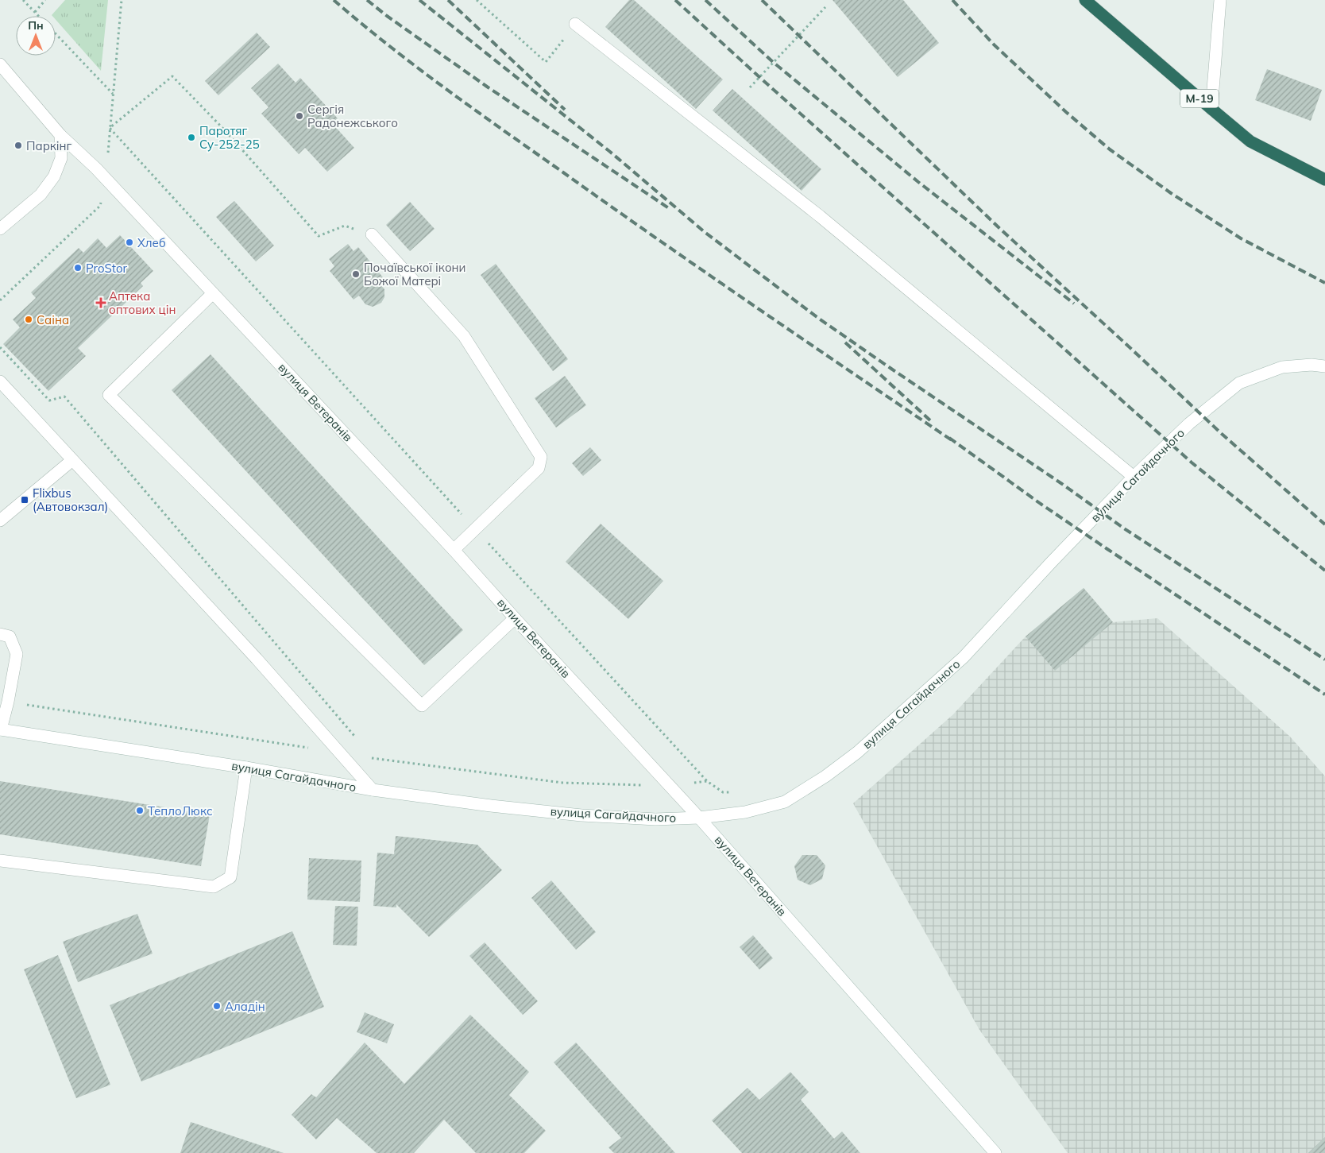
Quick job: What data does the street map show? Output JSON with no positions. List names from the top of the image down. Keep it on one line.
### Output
{"streets":{"highway":["М-19"],"street":["вулиця Ветеранів","вулиця Сагайдачного"]},"crossings":[["вулиця Ветеранів","вулиця Сагайдачного"]],"places":{"other":["Сергія Радонежського","Паротяг Су-252-25","Паркінг","Хлеб","ProStor","Почаївської ікони Божої Матері","Саіна","ТеплоЛюкс","Аладін"],"health":["Аптека оптових цін"],"transit":["Flixbus (Автовокзал)"]},"north":"top"}
